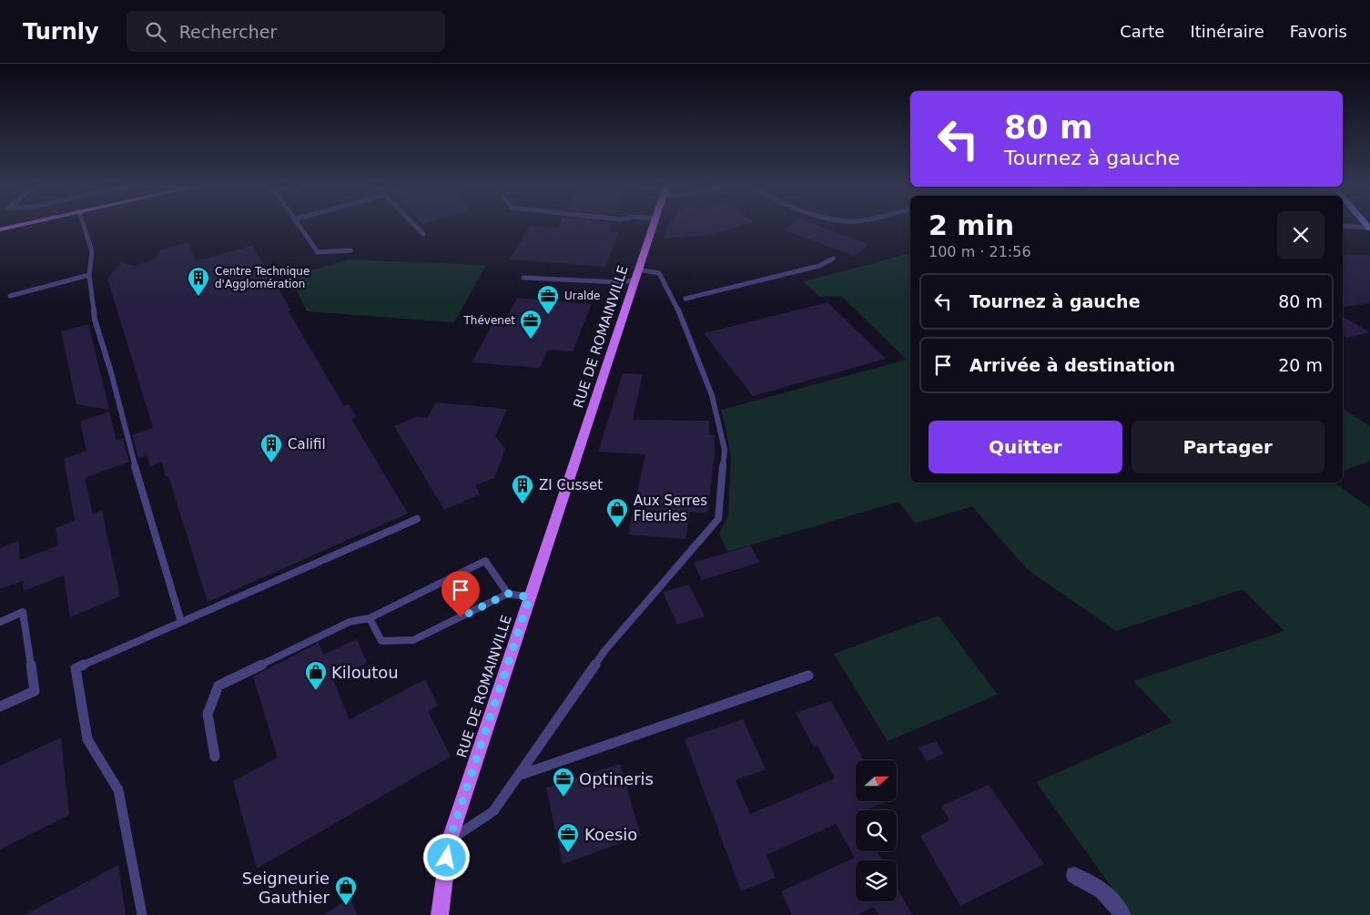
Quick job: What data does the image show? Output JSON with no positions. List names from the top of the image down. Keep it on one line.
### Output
{"streets":{"main road":["RUE DE ROMAINVILLE"]},"places":{"building":["Centre Technique d'Agglomération","Califil","ZI Cusset"],"office":["Uralde","Thévenet","Optineris","Koesio"],"shop":["Aux Serres Fleuries","Kiloutou","Seigneurie Gauthier"]},"north":"right","page":{"header":"Turnly","search":"Rechercher","nav":["Carte","Itinéraire","Favoris"],"turn":["80 m","Tournez à gauche"],"heading":["2 min","100 m · 21:56"],"list":[{"name":"Tournez à gauche","value":"80 m"},{"name":"Arrivée à destination","value":"20 m"}],"buttons":["Quitter","Partager"]}}
